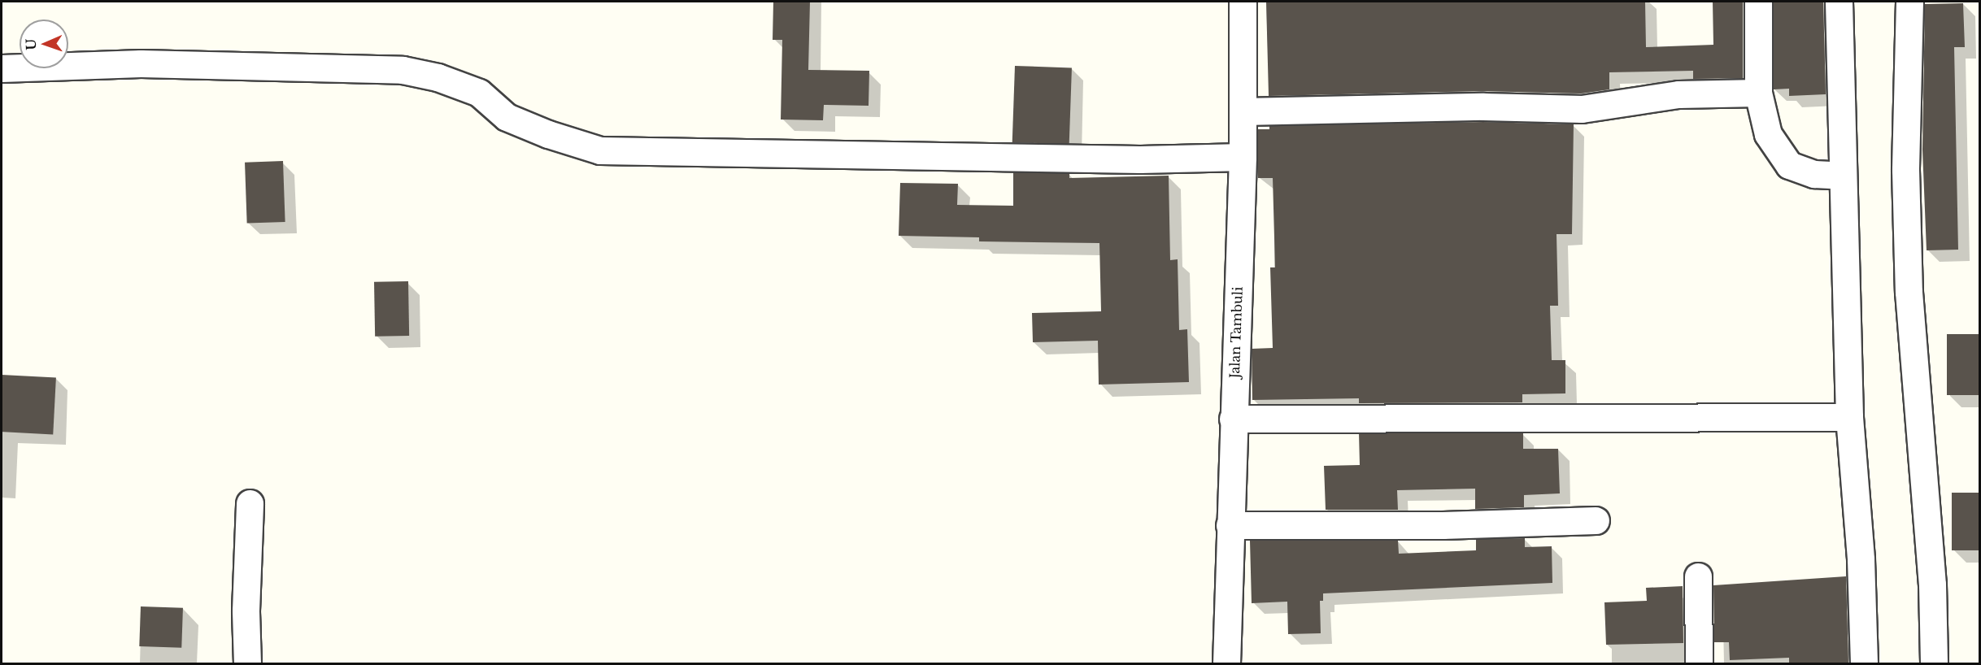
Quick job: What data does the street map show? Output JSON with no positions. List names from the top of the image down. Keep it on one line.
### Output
{"streets":{"street":["Jalan Tambuli"]},"north":"left"}
